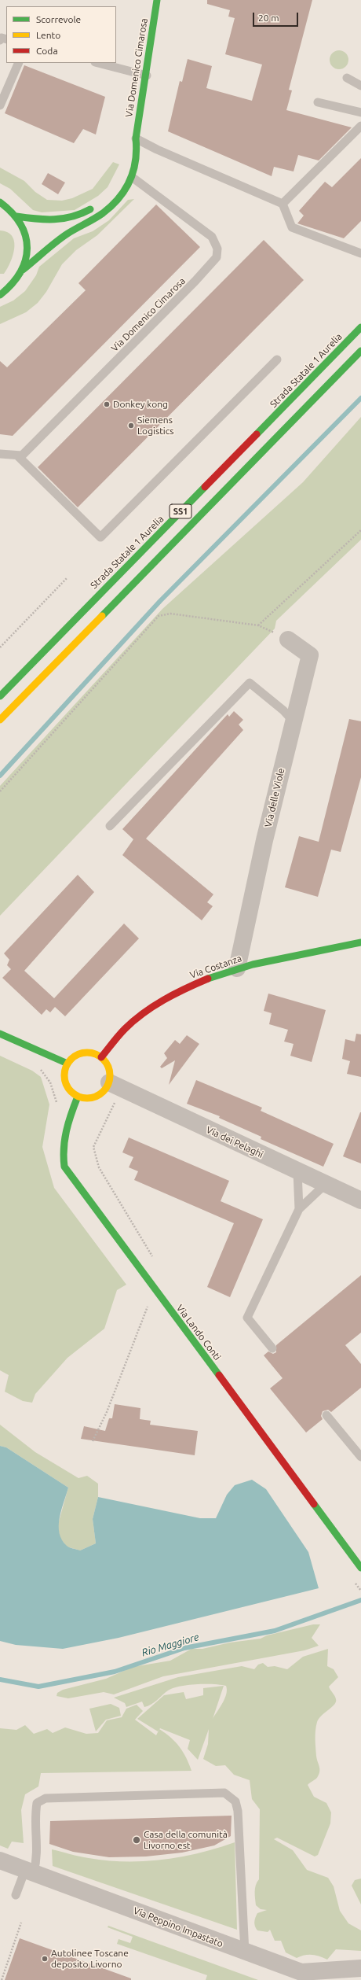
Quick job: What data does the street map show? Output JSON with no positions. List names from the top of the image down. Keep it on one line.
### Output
{"streets":{"main road":["Via Domenico Cimarosa","Strada Statale 1 Aurelia","SS1","Via Costanza","Via Lando Conti"],"street":["Via delle Viole","Via dei Pelaghi","Via Peppino Impastato"]},"crossings":[["Via delle Viole","Via Costanza"],["Via Costanza","Via dei Pelaghi"],["Via Costanza","Via Lando Conti"],["Via dei Pelaghi","Via Lando Conti"]],"water":["Rio Maggiore"],"places":["Donkey kong","Siemens Logistics","Casa della comunità Livorno est","Autolinee Toscane deposito Livorno"],"legend":["Scorrevole","Lento","Coda"],"scale_bar":"20 m"}
